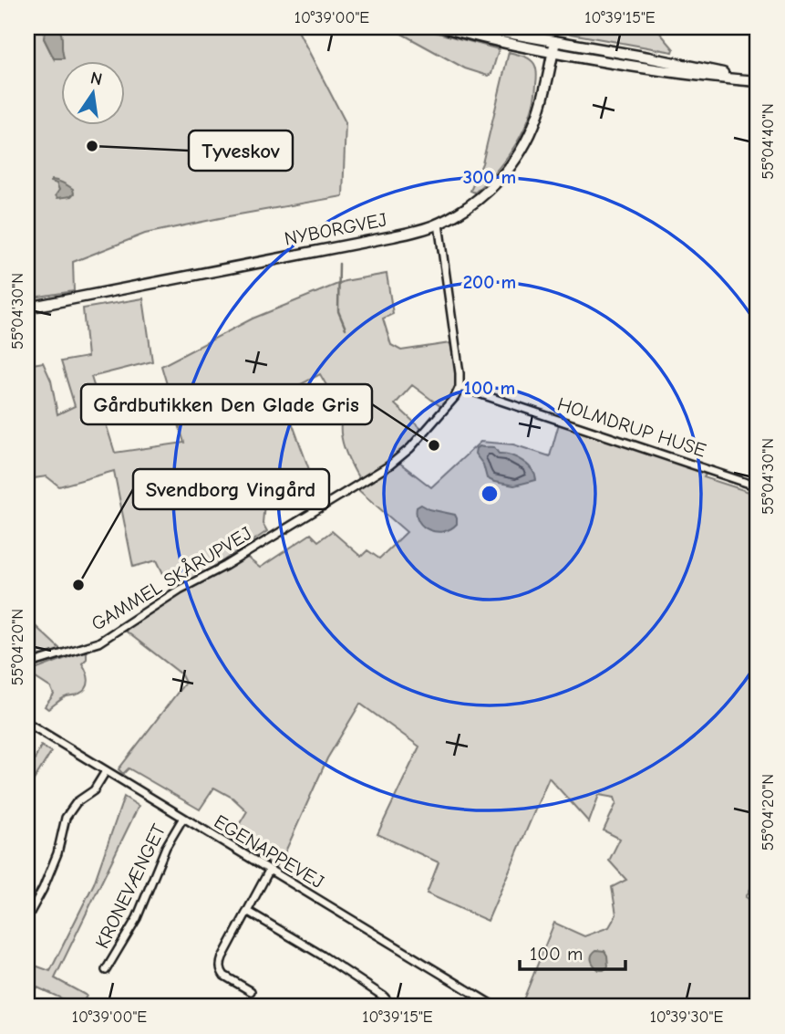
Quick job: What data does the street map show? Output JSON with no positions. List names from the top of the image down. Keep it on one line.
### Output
{"streets":{"street":["NYBORGVEJ","HOLMDRUP HUSE","GAMMEL SKÅRUPVEJ","EGENAPPEVEJ","KRONEVÆNGET"]},"crossings":[["HOLMDRUP HUSE","GAMMEL SKÅRUPVEJ"],["EGENAPPEVEJ","KRONEVÆNGET"]],"places":["Tyveskov","Gårdbutikken Den Glade Gris","Svendborg Vingård"],"scale_bar":"100 m","north":"top","coordinates":["10°39'00\"E","10°39'15\"E","55°04'40\"N","55°04'30\"N","55°04'20\"N","10°39'30\"E"],"rings":["300 m","200 m","100 m"]}
